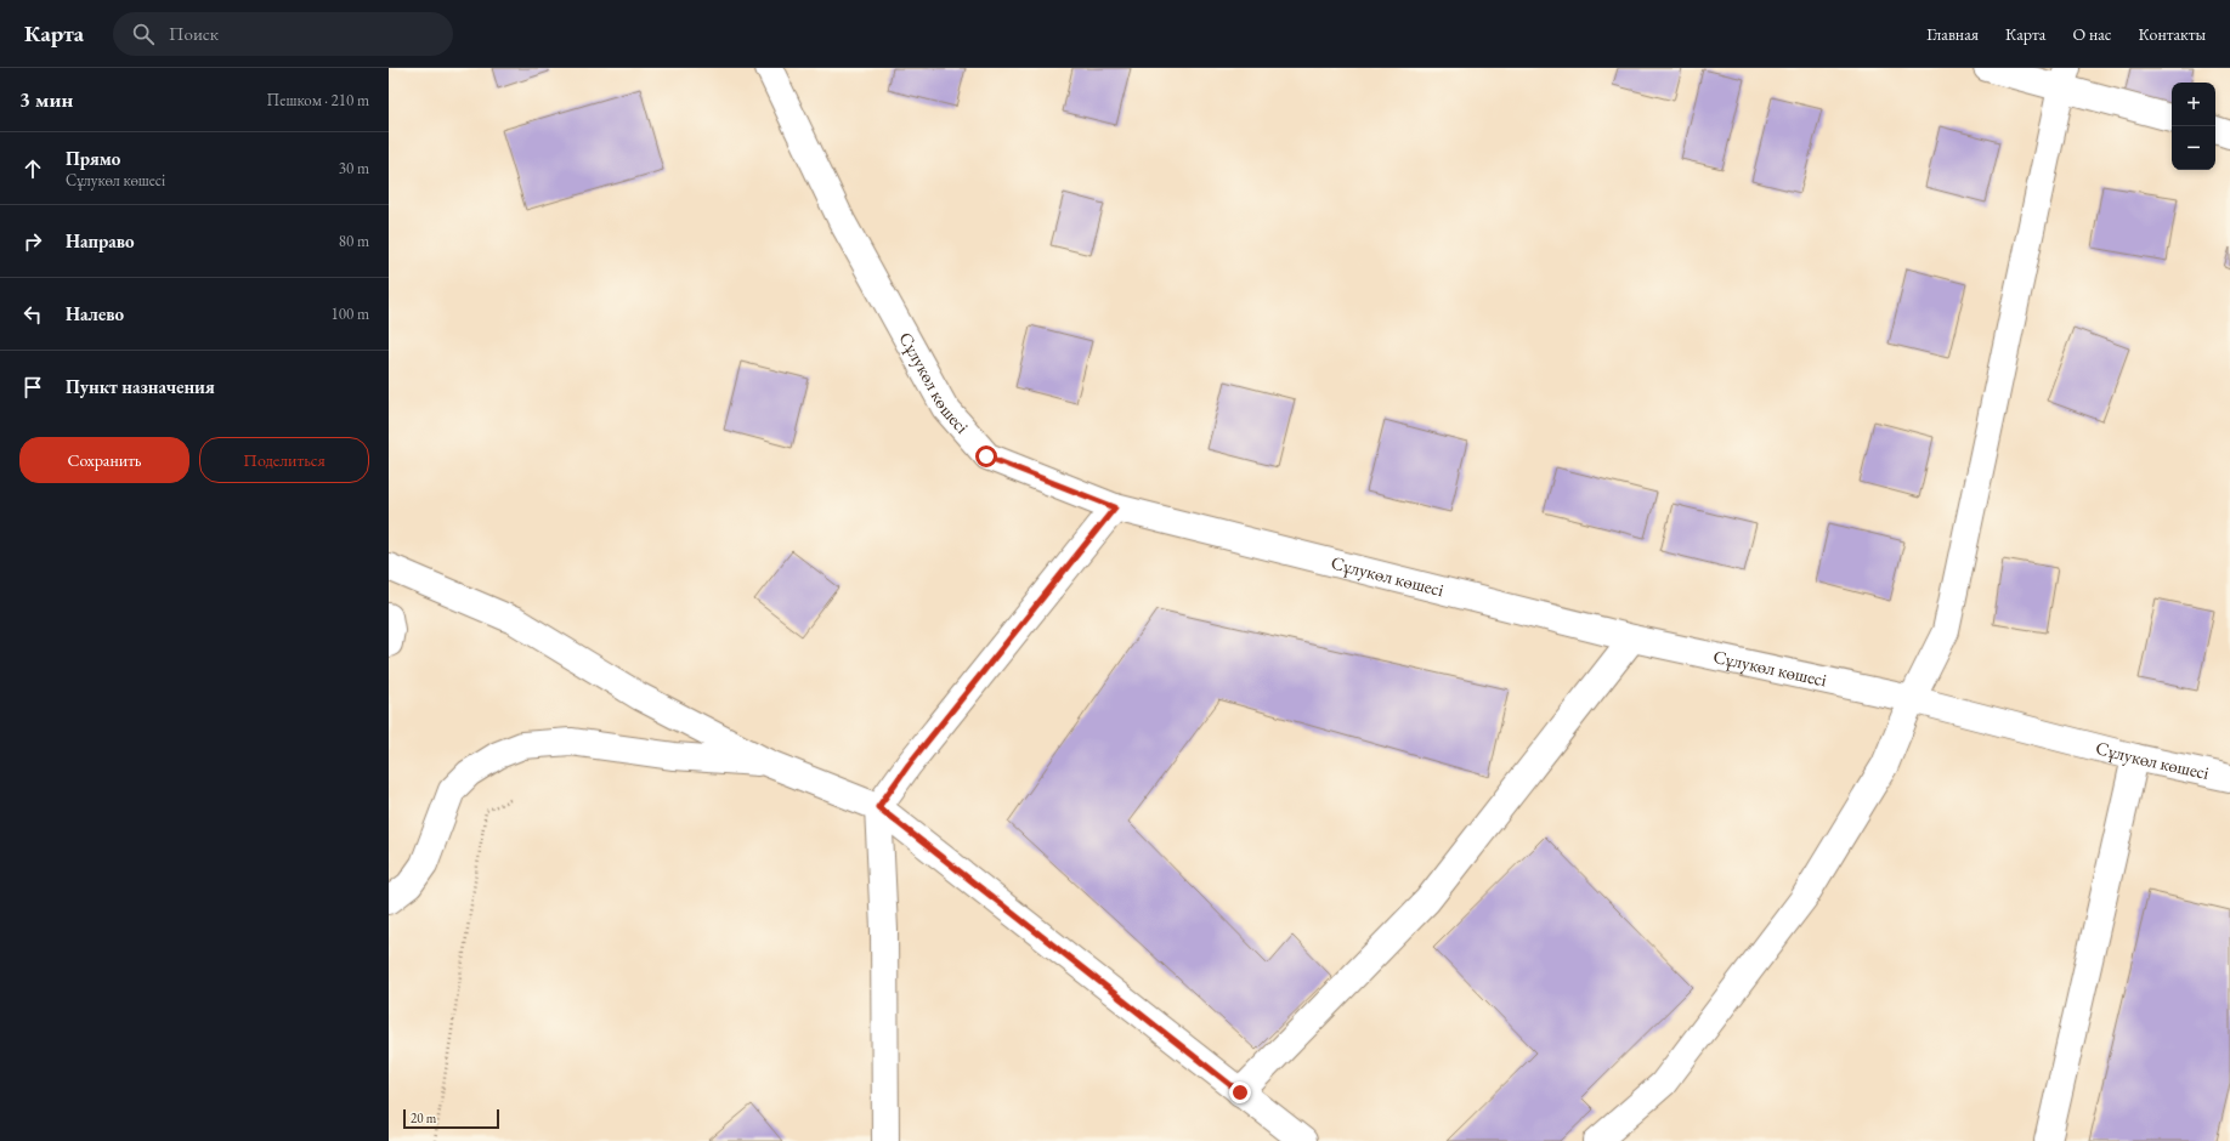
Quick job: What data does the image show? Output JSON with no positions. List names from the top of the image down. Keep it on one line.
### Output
{"streets":{"street":["Сұлукөл көшесі"]},"scale_bar":"20 m","page":{"header":"Карта","search":"Поиск","nav":["Главная","Карта","О нас","Контакты"],"heading":["3 мин","Пешком · 210 m"],"map_buttons":["+","−"],"list":[["Прямо","Сұлукөл көшесі","30 m"],["Направо","80 m"],["Налево","100 m"],"Пункт назначения"],"buttons":["Сохранить","Поделиться"],"scale":"20 m"}}
